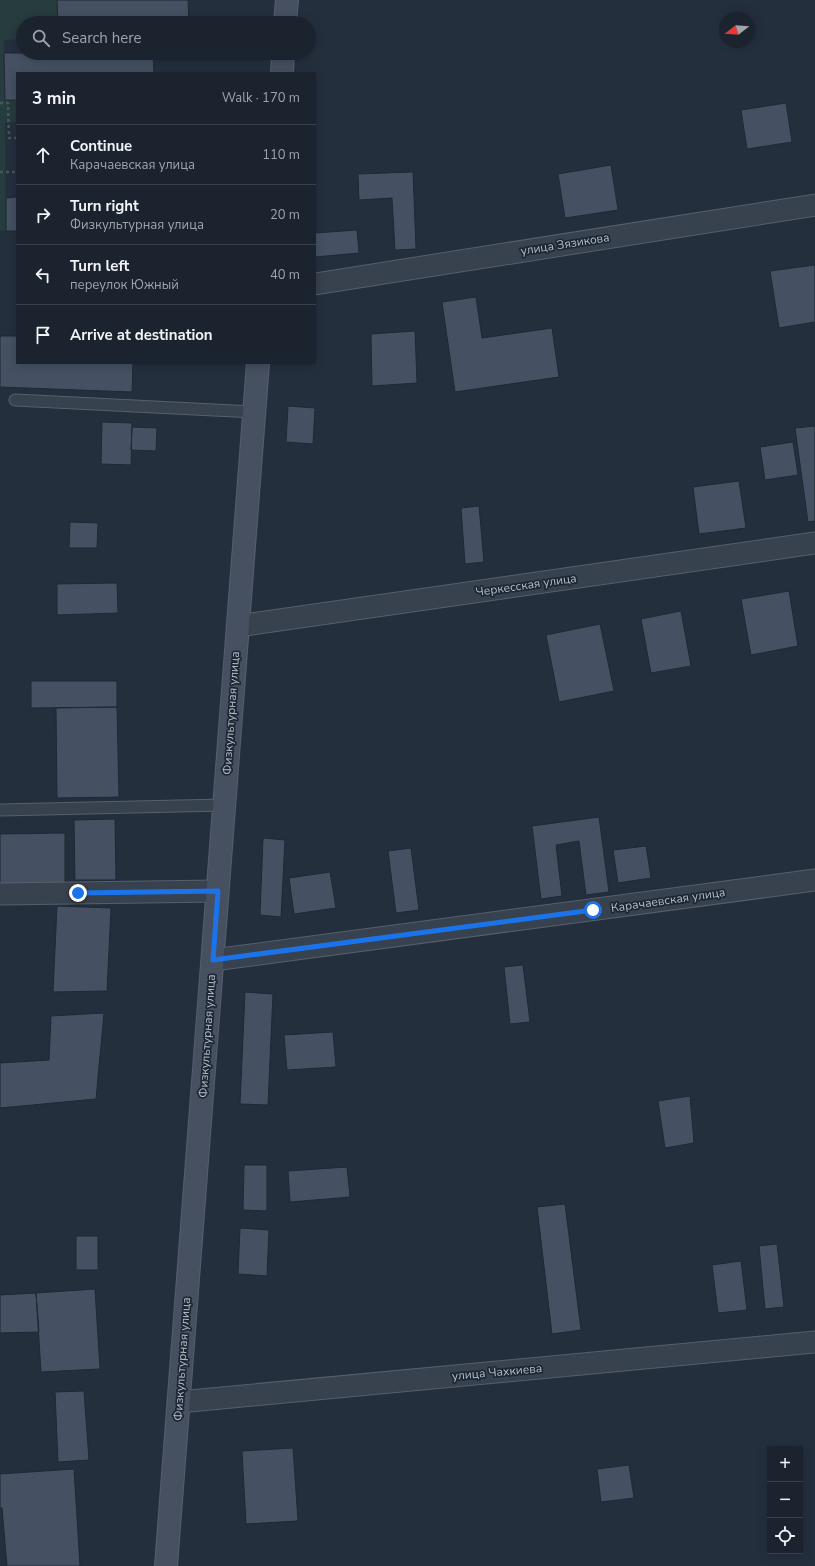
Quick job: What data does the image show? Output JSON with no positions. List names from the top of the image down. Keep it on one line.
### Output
{"streets":{"main road":["Физкультурная улица"],"street":["улица Зязикова","Черкесская улица","Карачаевская улица","улица Чахкиева"]},"crossings":[["Черкесская улица","Физкультурная улица"],["Физкультурная улица","Карачаевская улица"],["Физкультурная улица","улица Чахкиева"]],"north":"left","page":{"search":"Search here","heading":["3 min","Walk · 170 m"],"list":[["Continue","Карачаевская улица","110 m"],["Turn right","Физкультурная улица","20 m"],["Turn left","переулок Южный","40 m"],"Arrive at destination"],"map_buttons":["+","−"]}}
